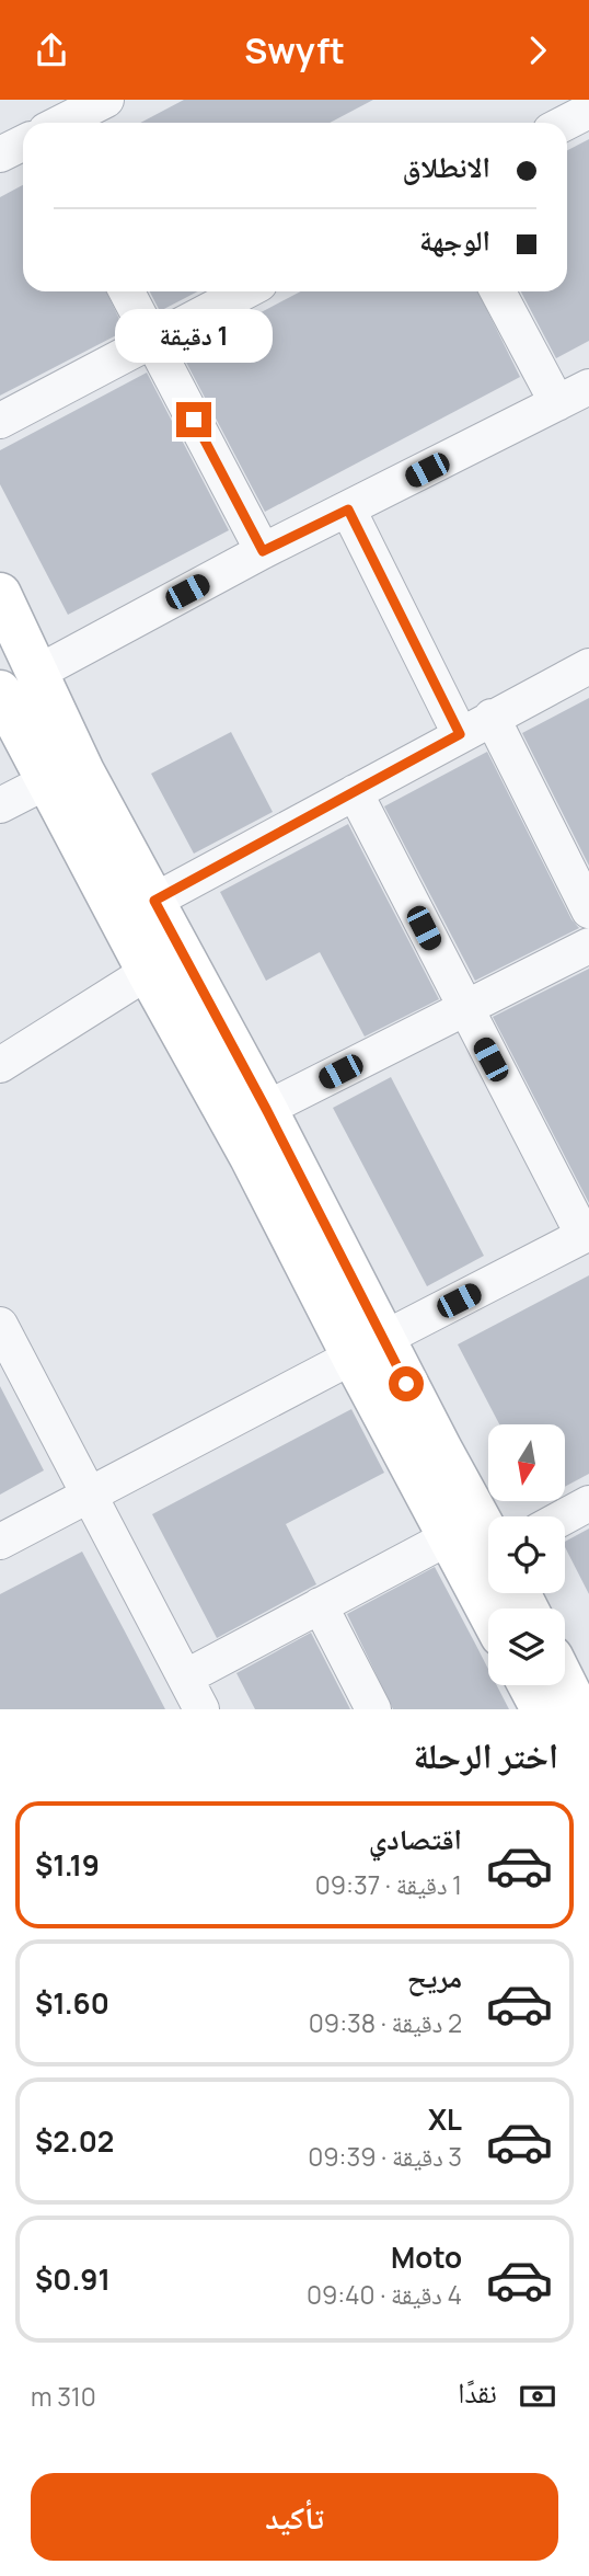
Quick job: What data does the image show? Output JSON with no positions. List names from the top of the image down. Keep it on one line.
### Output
{"north":"bottom","page":{"header":"Swyft","banner":["الانطلاق","الوجهة"],"bubble":"1 دقيقة","heading":"اختر الرحلة","list":[{"name":"اقتصادي","note":"1 دقيقة · 09:37","value":"$1.19"},{"name":"مريح","note":"2 دقيقة · 09:38","value":"$1.60"},{"name":"XL","note":"3 دقيقة · 09:39","value":"$2.02"},{"name":"Moto","note":"4 دقيقة · 09:40","value":"$0.91"}],"pay":["نقدًا","310 m"],"buttons":"تأكيد"}}
